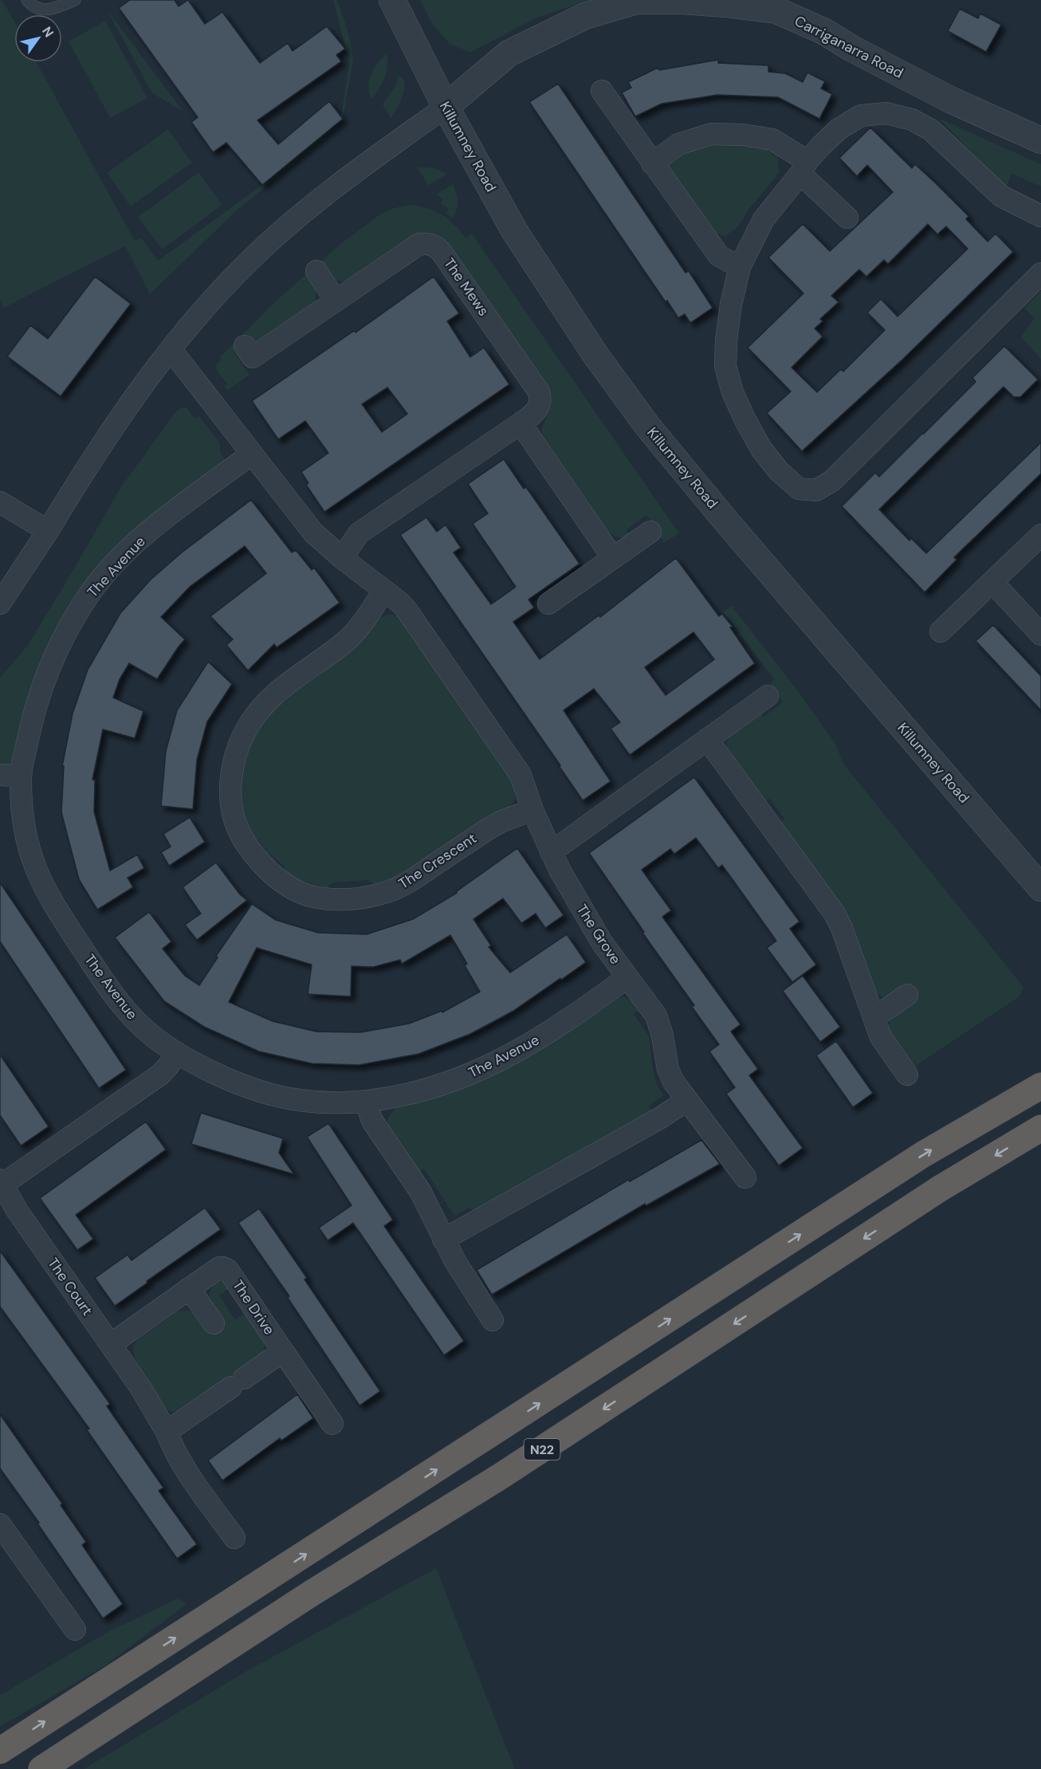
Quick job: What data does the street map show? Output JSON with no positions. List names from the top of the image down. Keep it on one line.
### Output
{"streets":{"highway":["N22"],"street":["Carriganarra Road","Killumney Road","The Mews","The Avenue","The Crescent","The Grove","The Court","The Drive"]},"crossings":[["Carriganarra Road","Killumney Road"],["The Avenue","The Grove"],["The Court","The Drive"]],"north":"top right"}
